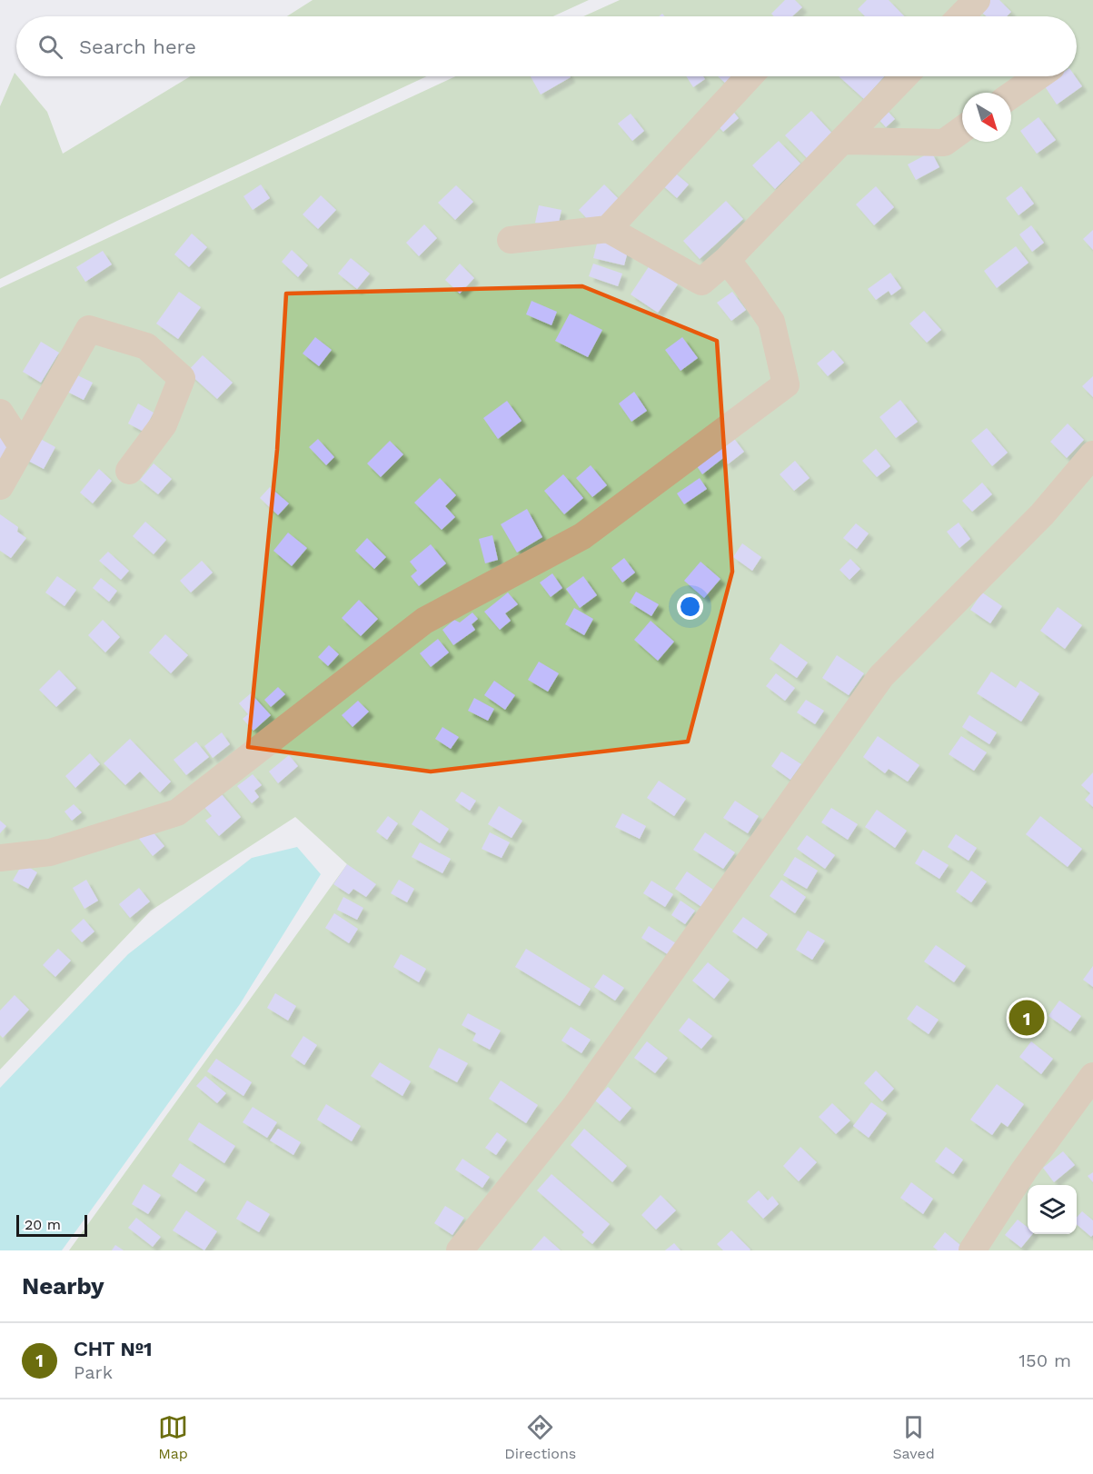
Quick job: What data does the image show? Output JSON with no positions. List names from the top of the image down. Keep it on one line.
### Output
{"scale_bar":"20 m","north":"bottom right","page":{"search":"Search here","pins":"1","scale":"20 m","heading":"Nearby","list":[{"mark":"1","name":"СНТ №1","note":"Park","value":"150 m"}],"nav":["Map","Directions","Saved"]}}
